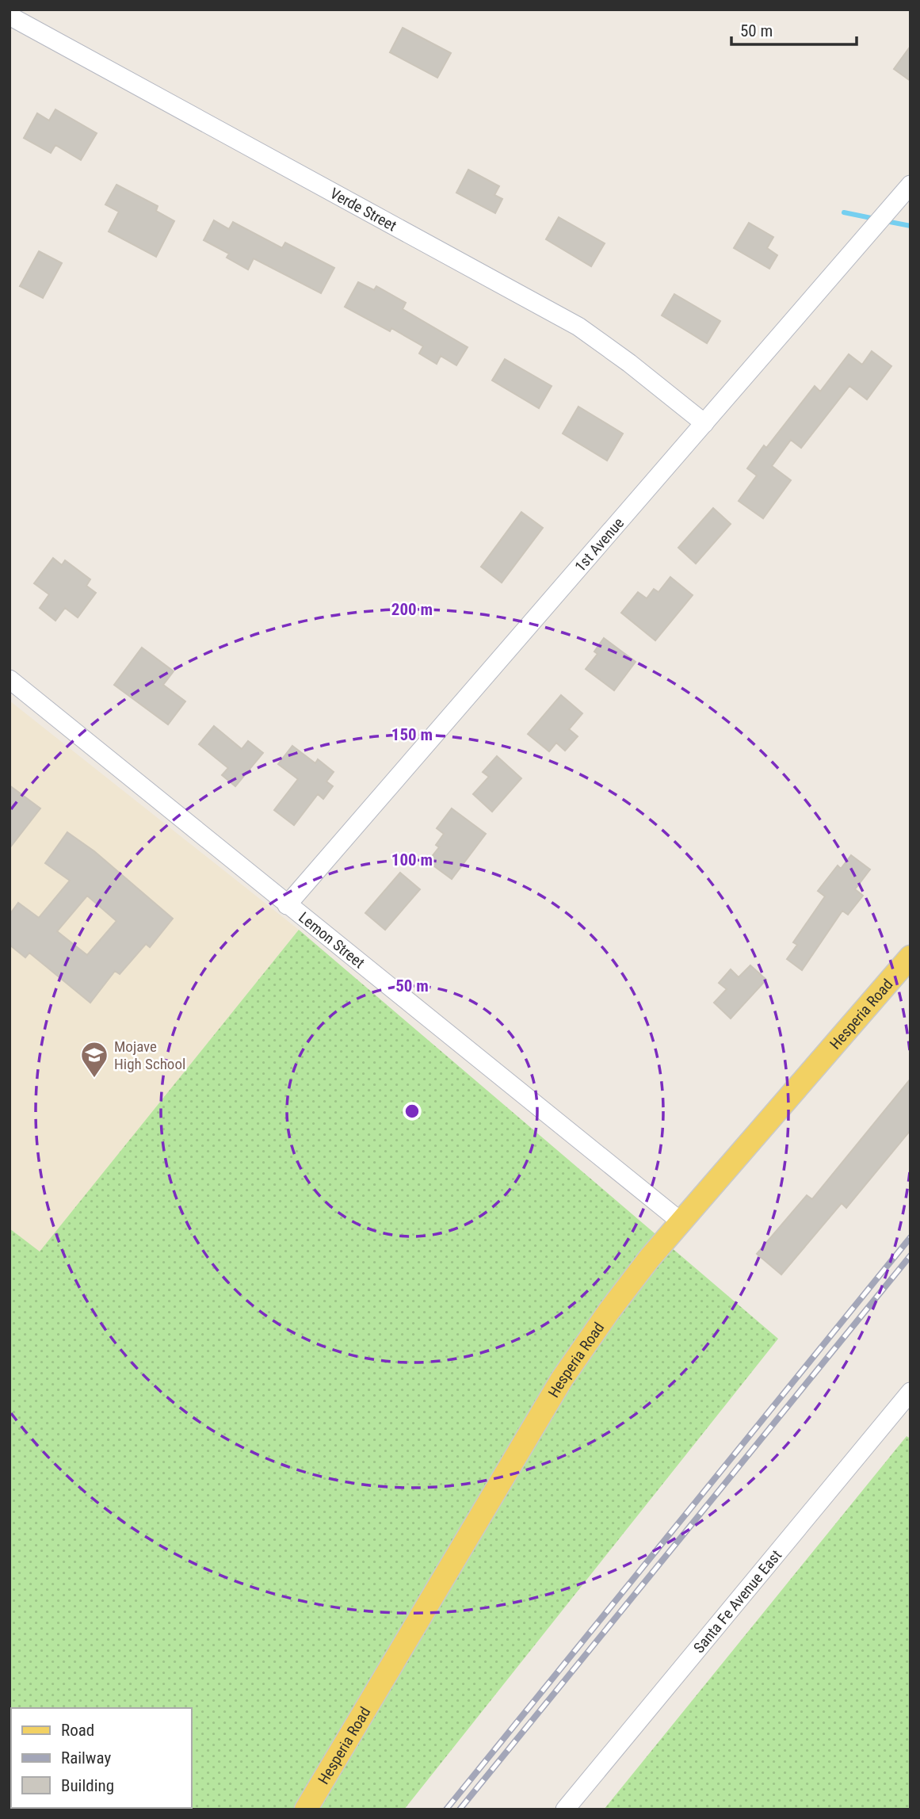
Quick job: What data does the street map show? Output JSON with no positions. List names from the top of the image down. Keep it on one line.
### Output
{"streets":{"main road":["Hesperia Road"],"street":["Verde Street","1st Avenue","Lemon Street","Santa Fe Avenue East"]},"crossings":[["Verde Street","1st Avenue"],["1st Avenue","Lemon Street"],["Lemon Street","Hesperia Road"]],"places":{"school or university":["Mojave High School"]},"legend":["Road","Railway","Building"],"scale_bar":"50 m","rings":["200 m","150 m","100 m","50 m"]}
